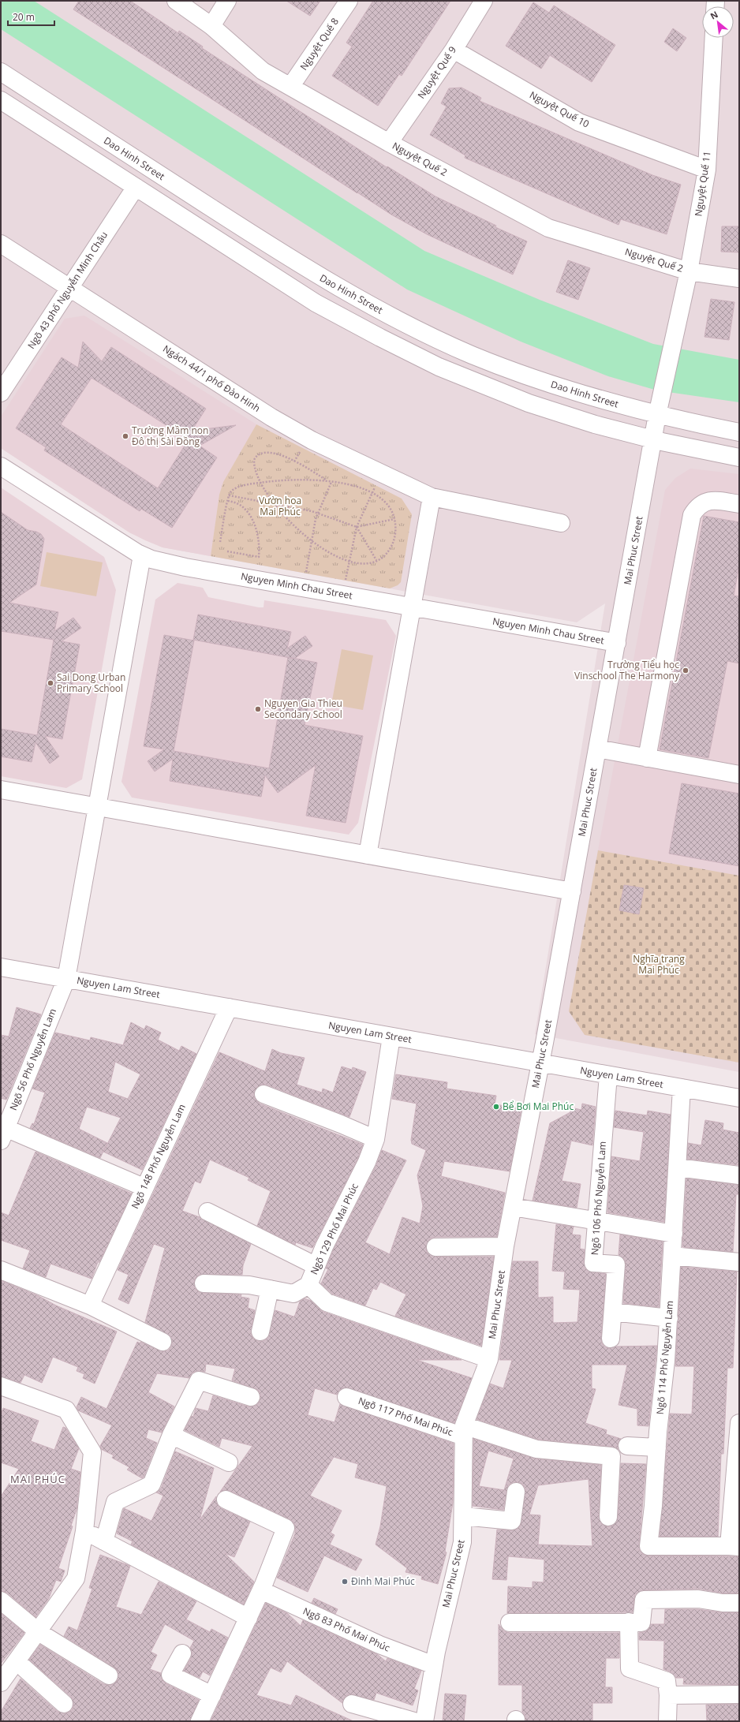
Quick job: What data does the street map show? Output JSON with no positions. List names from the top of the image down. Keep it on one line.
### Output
{"streets":{"street":["Nguyệt Quế 8","Nguyệt Quế 9","Nguyệt Quế 10","Dao Hinh Street","Nguyệt Quế 2","Nguyệt Quế 11","Ngõ 43 phố Nguyễn Minh Châu","Ngách 44/1 phố Đào Hinh","Mai Phuc Street","Nguyen Minh Chau Street","Nguyen Lam Street","Ngõ 56 Phố Nguyễn Lam","Ngõ 148 Phố Nguyễn Lam","Ngõ 106 Phố Nguyễn Lam","Ngõ 129 Phố Mai Phúc","Ngõ 114 Phố Nguyễn Lam","Ngõ 117 Phố Mai Phúc","Ngõ 83 Phố Mai Phúc"]},"crossings":[["Nguyệt Quế 8","Nguyệt Quế 2"],["Nguyệt Quế 9","Nguyệt Quế 10"],["Nguyệt Quế 9","Nguyệt Quế 2"],["Nguyệt Quế 10","Nguyệt Quế 11"],["Dao Hinh Street","Nguyệt Quế 11"],["Dao Hinh Street","Mai Phuc Street"],["Nguyệt Quế 2","Nguyệt Quế 11"],["Nguyệt Quế 11","Mai Phuc Street"],["Ngõ 43 phố Nguyễn Minh Châu","Ngách 44/1 phố Đào Hinh"],["Mai Phuc Street","Nguyen Minh Chau Street"],["Mai Phuc Street","Nguyen Lam Street"],["Mai Phuc Street","Ngõ 129 Phố Mai Phúc"],["Mai Phuc Street","Ngõ 117 Phố Mai Phúc"],["Mai Phuc Street","Ngõ 83 Phố Mai Phúc"],["Nguyen Minh Chau Street","Ngõ 56 Phố Nguyễn Lam"],["Nguyen Lam Street","Ngõ 56 Phố Nguyễn Lam"],["Nguyen Lam Street","Ngõ 148 Phố Nguyễn Lam"],["Nguyen Lam Street","Ngõ 106 Phố Nguyễn Lam"],["Nguyen Lam Street","Ngõ 129 Phố Mai Phúc"],["Nguyen Lam Street","Ngõ 114 Phố Nguyễn Lam"]],"districts":["MAI PHÚC"],"parks":["Vườn hoa Mai Phúc","Nghĩa trang Mai Phúc"],"places":["Trường Mầm non Đô thị Sài Đồng","Trường Tiểu học Vinschool The Harmony","Sai Dong Urban Primary School","Nguyen Gia Thieu Secondary School","Bể Bơi Mai Phúc","Đinh Mai Phúc"],"scale_bar":"20 m","north":"top left"}
